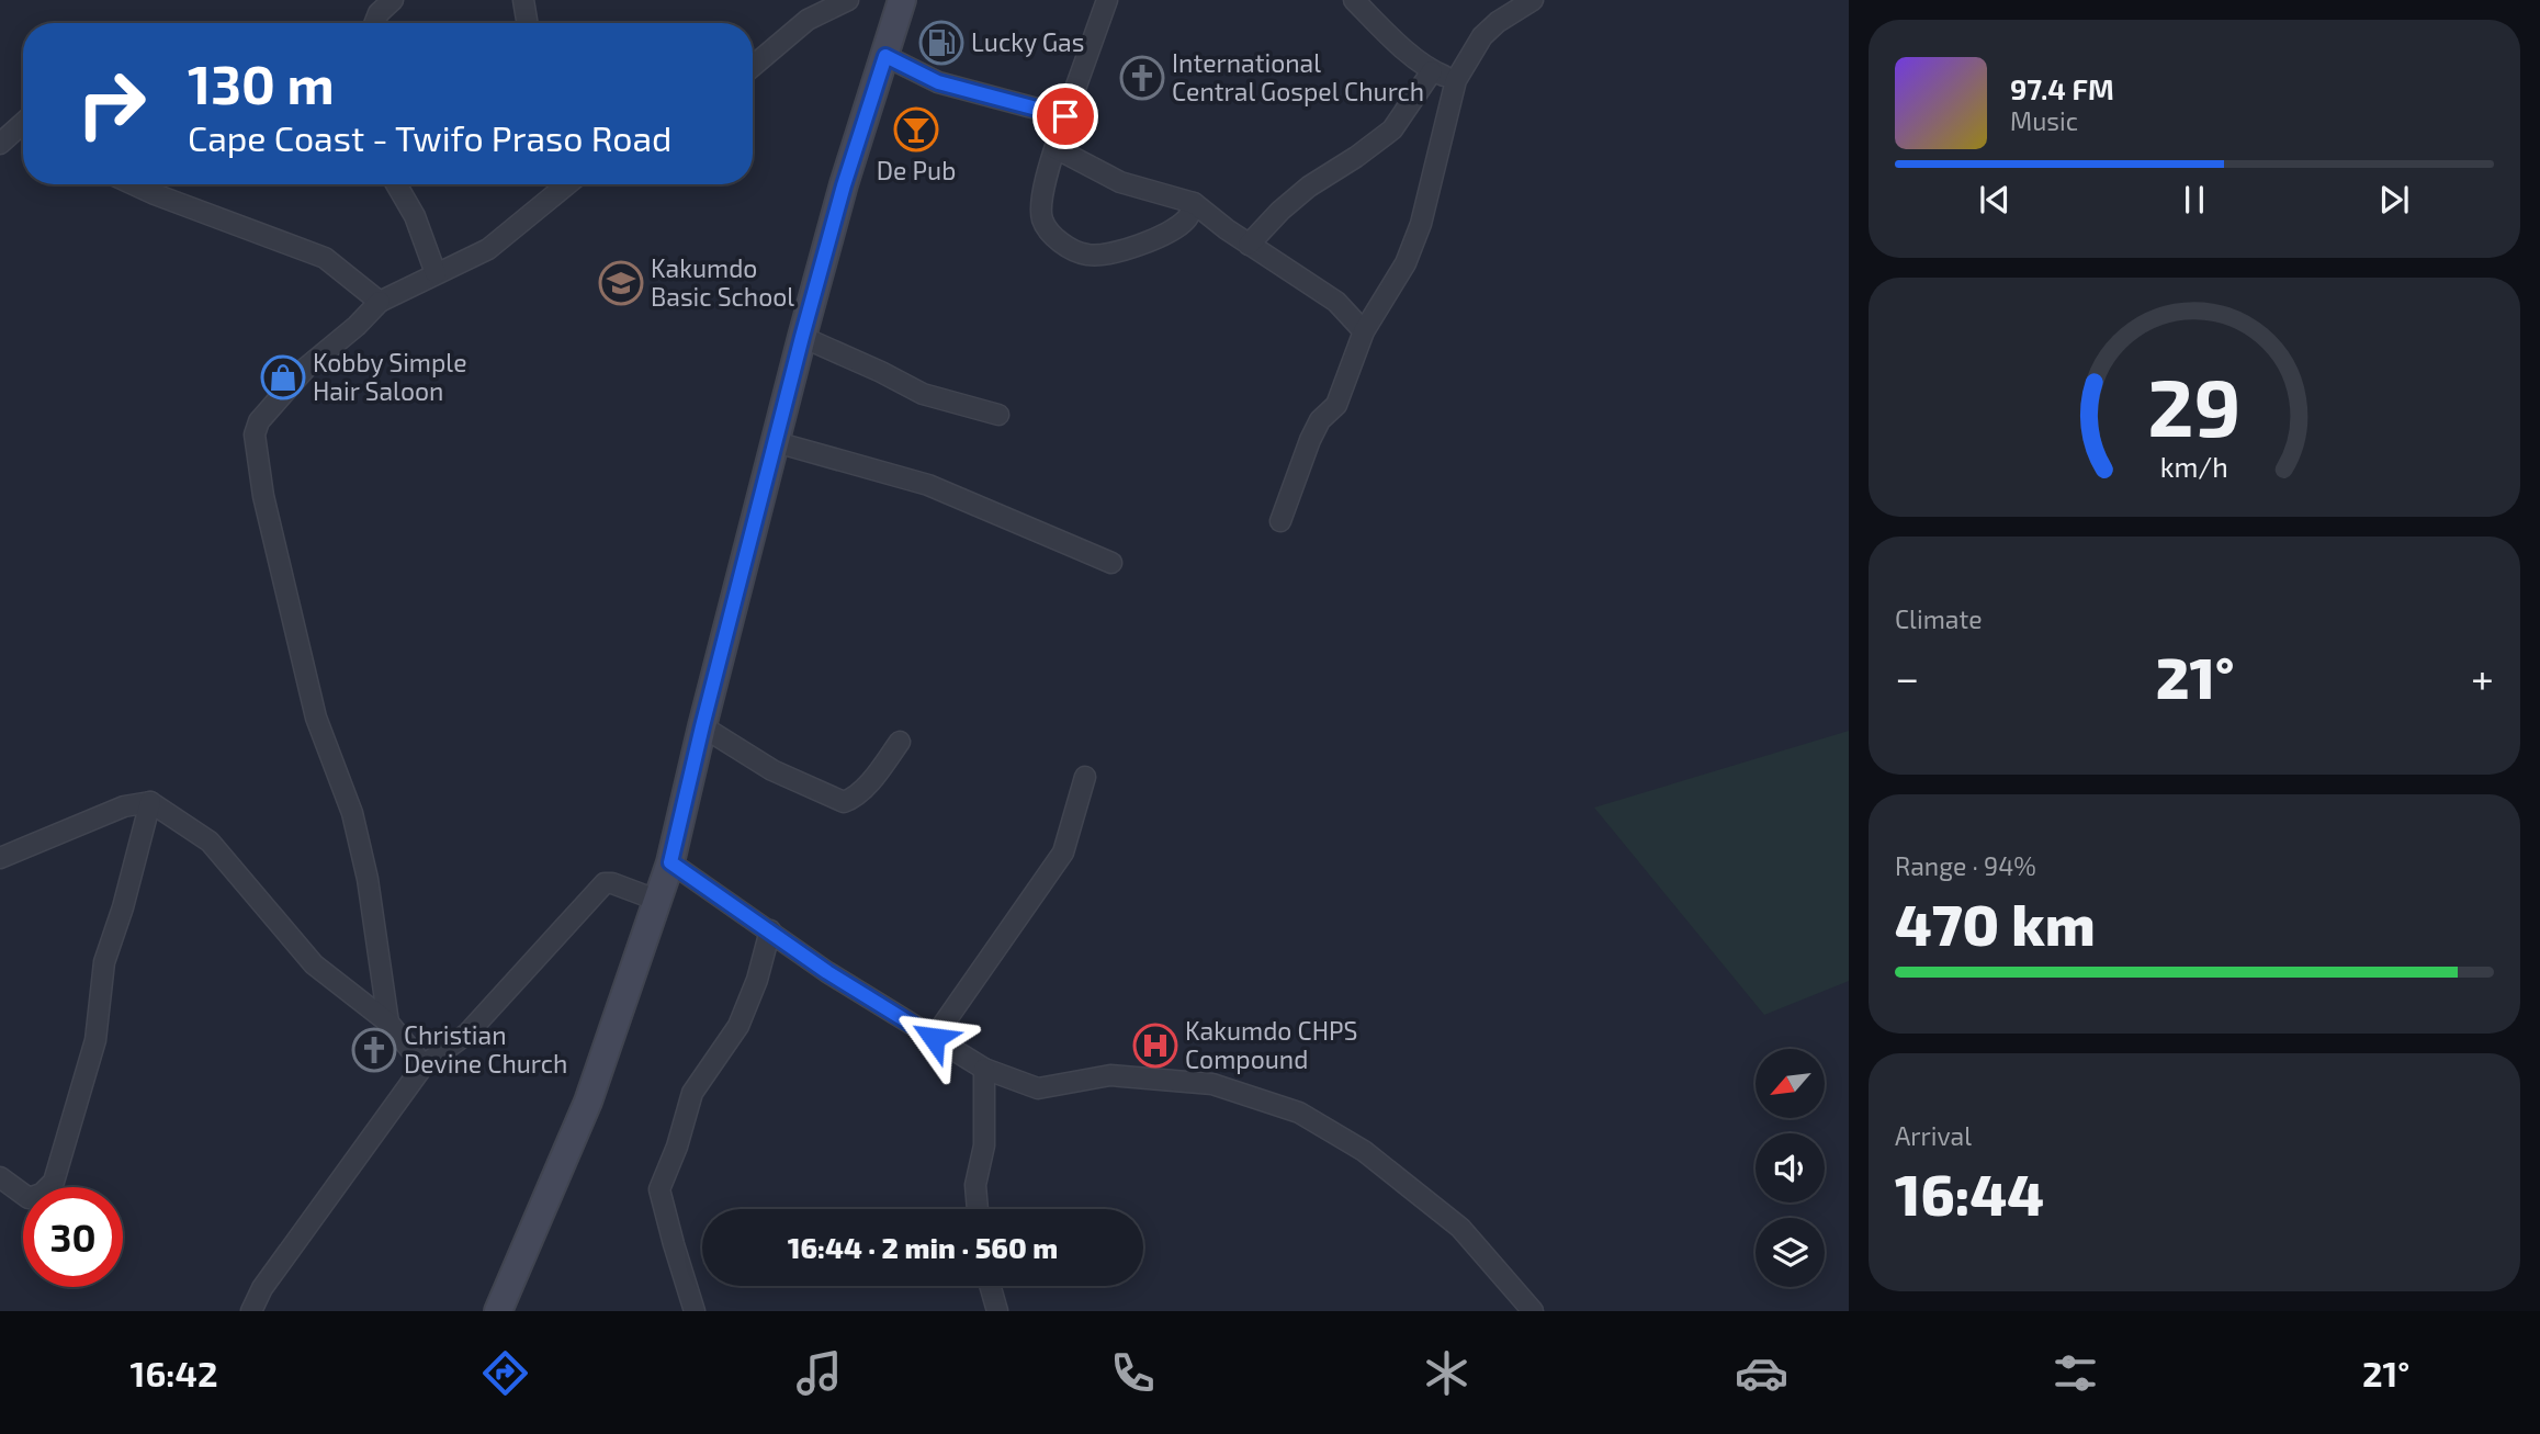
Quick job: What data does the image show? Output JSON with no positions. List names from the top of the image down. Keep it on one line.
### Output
{"places":{"fuel station":["Lucky Gas"],"church":["International Central Gospel Church","Christian Devine Church"],"bar":["De Pub"],"school or university":["Kakumdo Basic School"],"shop":["Kobby Simple Hair Saloon"],"hospital":["Kakumdo CHPS Compound"]},"north":"bottom left","page":{"turn":["130 m","Cape Coast - Twifo Praso Road"],"song":["97.4 FM","Music"],"tile":["Climate",["Range · 94%","470 km"],["Arrival","16:44"]],"heat":["−","21°","+"],"limit":"30","trip":"16:44 · 2 min · 560 m","tabs":["16:42","21°"],"gauge":["29","km/h"]}}
